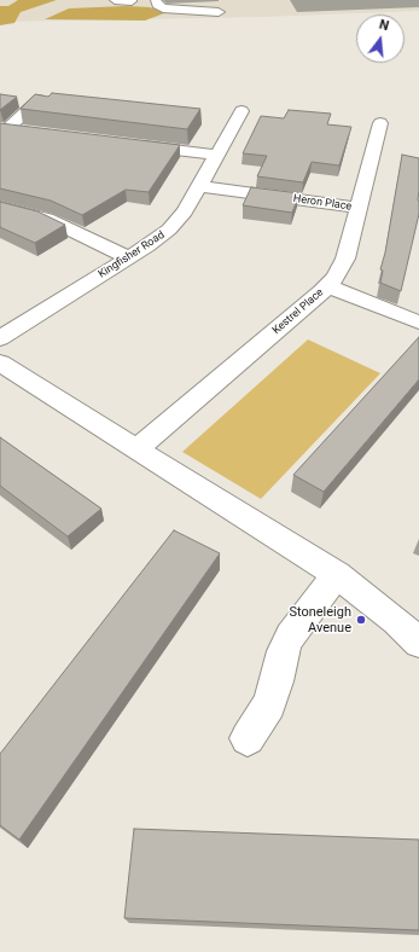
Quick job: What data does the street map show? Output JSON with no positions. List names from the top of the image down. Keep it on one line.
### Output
{"streets":{"street":["Heron Place","Kingfisher Road","Kestrel Place"]},"crossings":[["Heron Place","Kingfisher Road"],["Heron Place","Kestrel Place"]],"places":["Stoneleigh Avenue"],"north":"top"}
